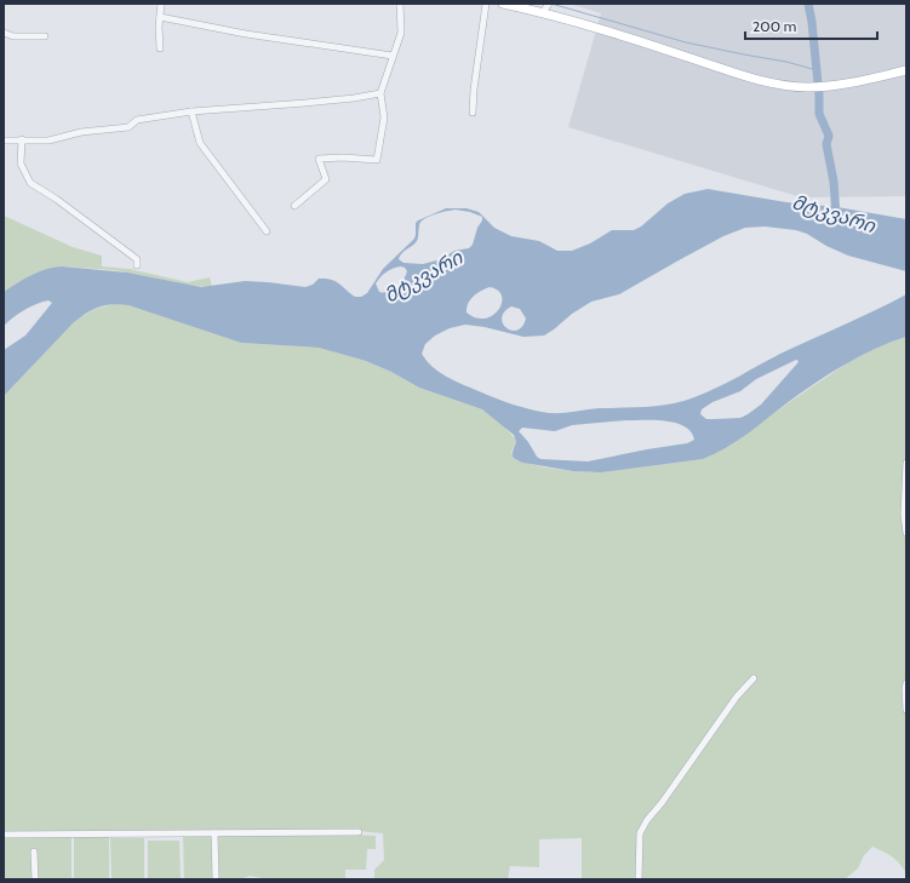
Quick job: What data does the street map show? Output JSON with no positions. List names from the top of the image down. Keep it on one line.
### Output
{"water":["მტკვარი"],"scale_bar":"200 m"}
